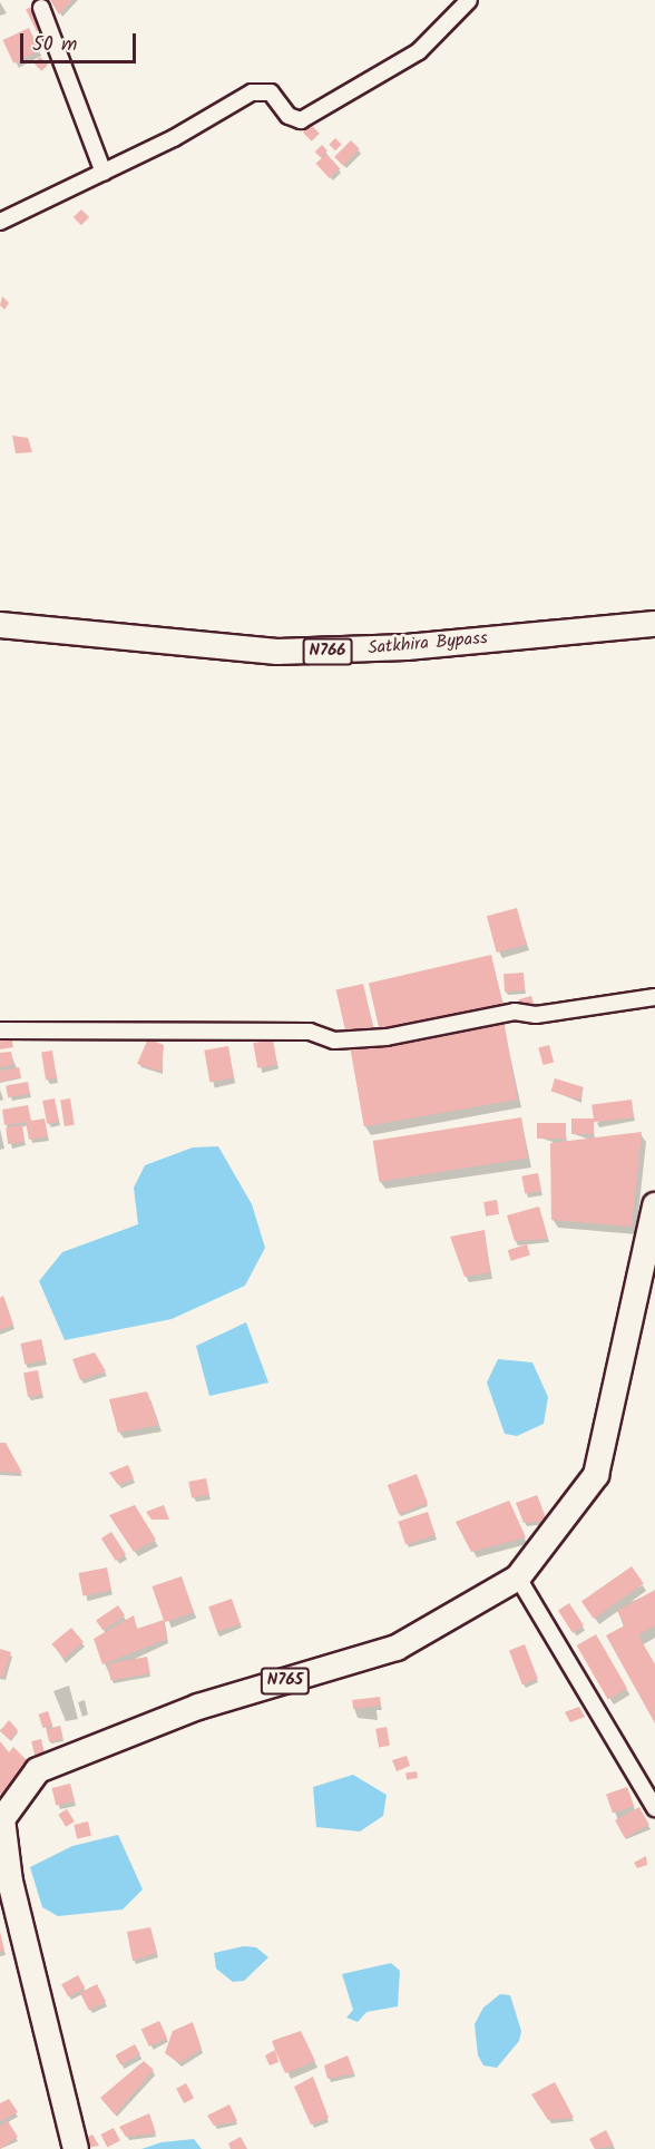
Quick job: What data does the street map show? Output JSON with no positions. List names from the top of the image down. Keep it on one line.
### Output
{"streets":{"highway":["Satkhira Bypass","N766","N765"]},"scale_bar":"50 m"}
